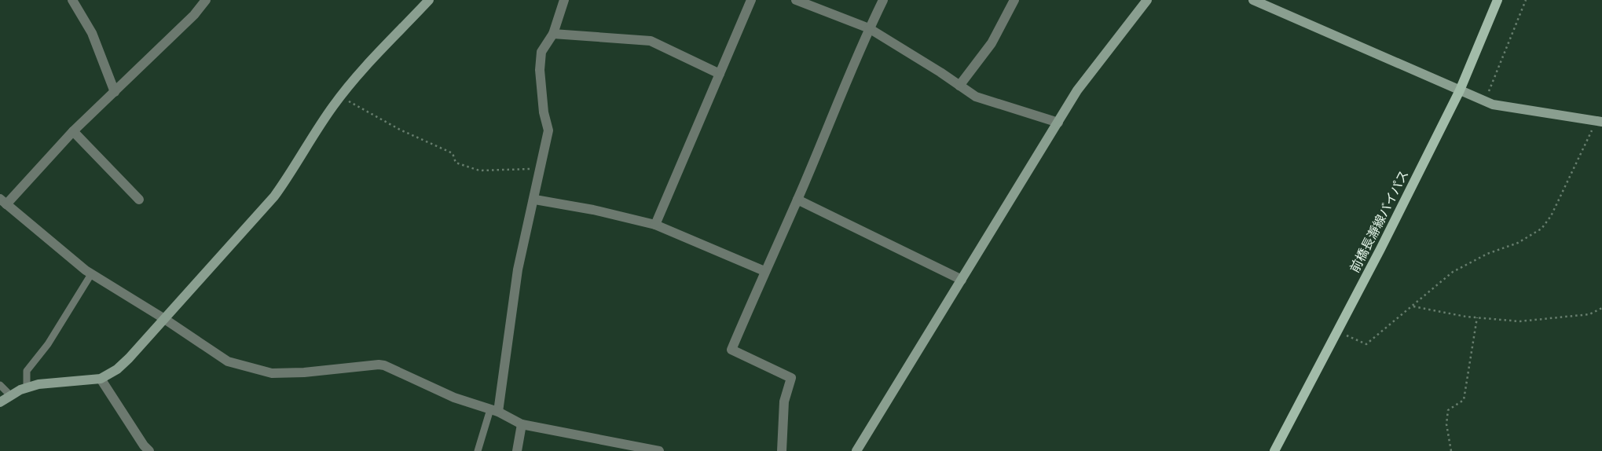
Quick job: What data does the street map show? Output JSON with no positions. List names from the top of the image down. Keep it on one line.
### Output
{"streets":{"main road":["前橋長瀞線バイパス"]}}
